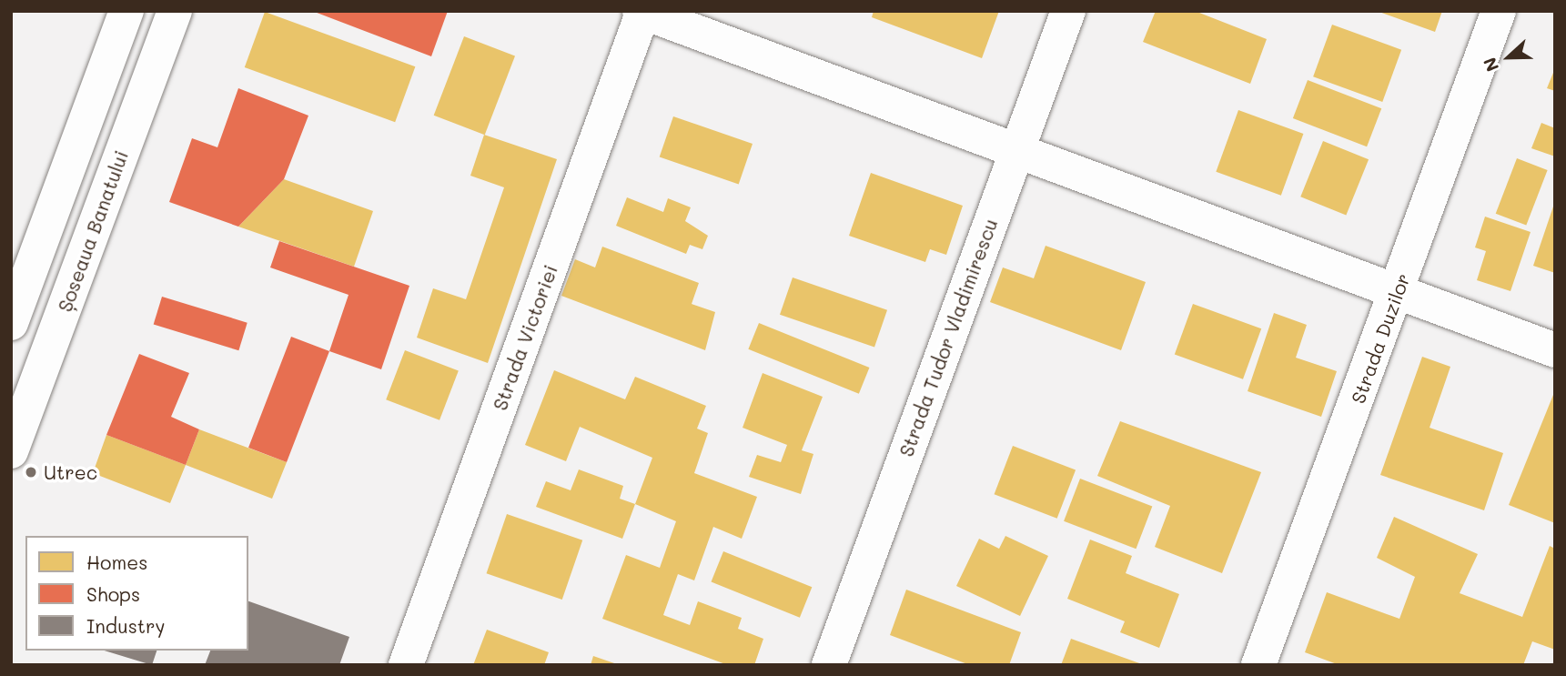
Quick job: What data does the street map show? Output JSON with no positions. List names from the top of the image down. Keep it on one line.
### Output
{"streets":{"street":["Șoseaua Banatului","Strada Victoriei","Strada Tudor Vladimirescu","Strada Duzilor"]},"places":["Utrec"],"legend":["Homes","Shops","Industry"],"north":"left"}
